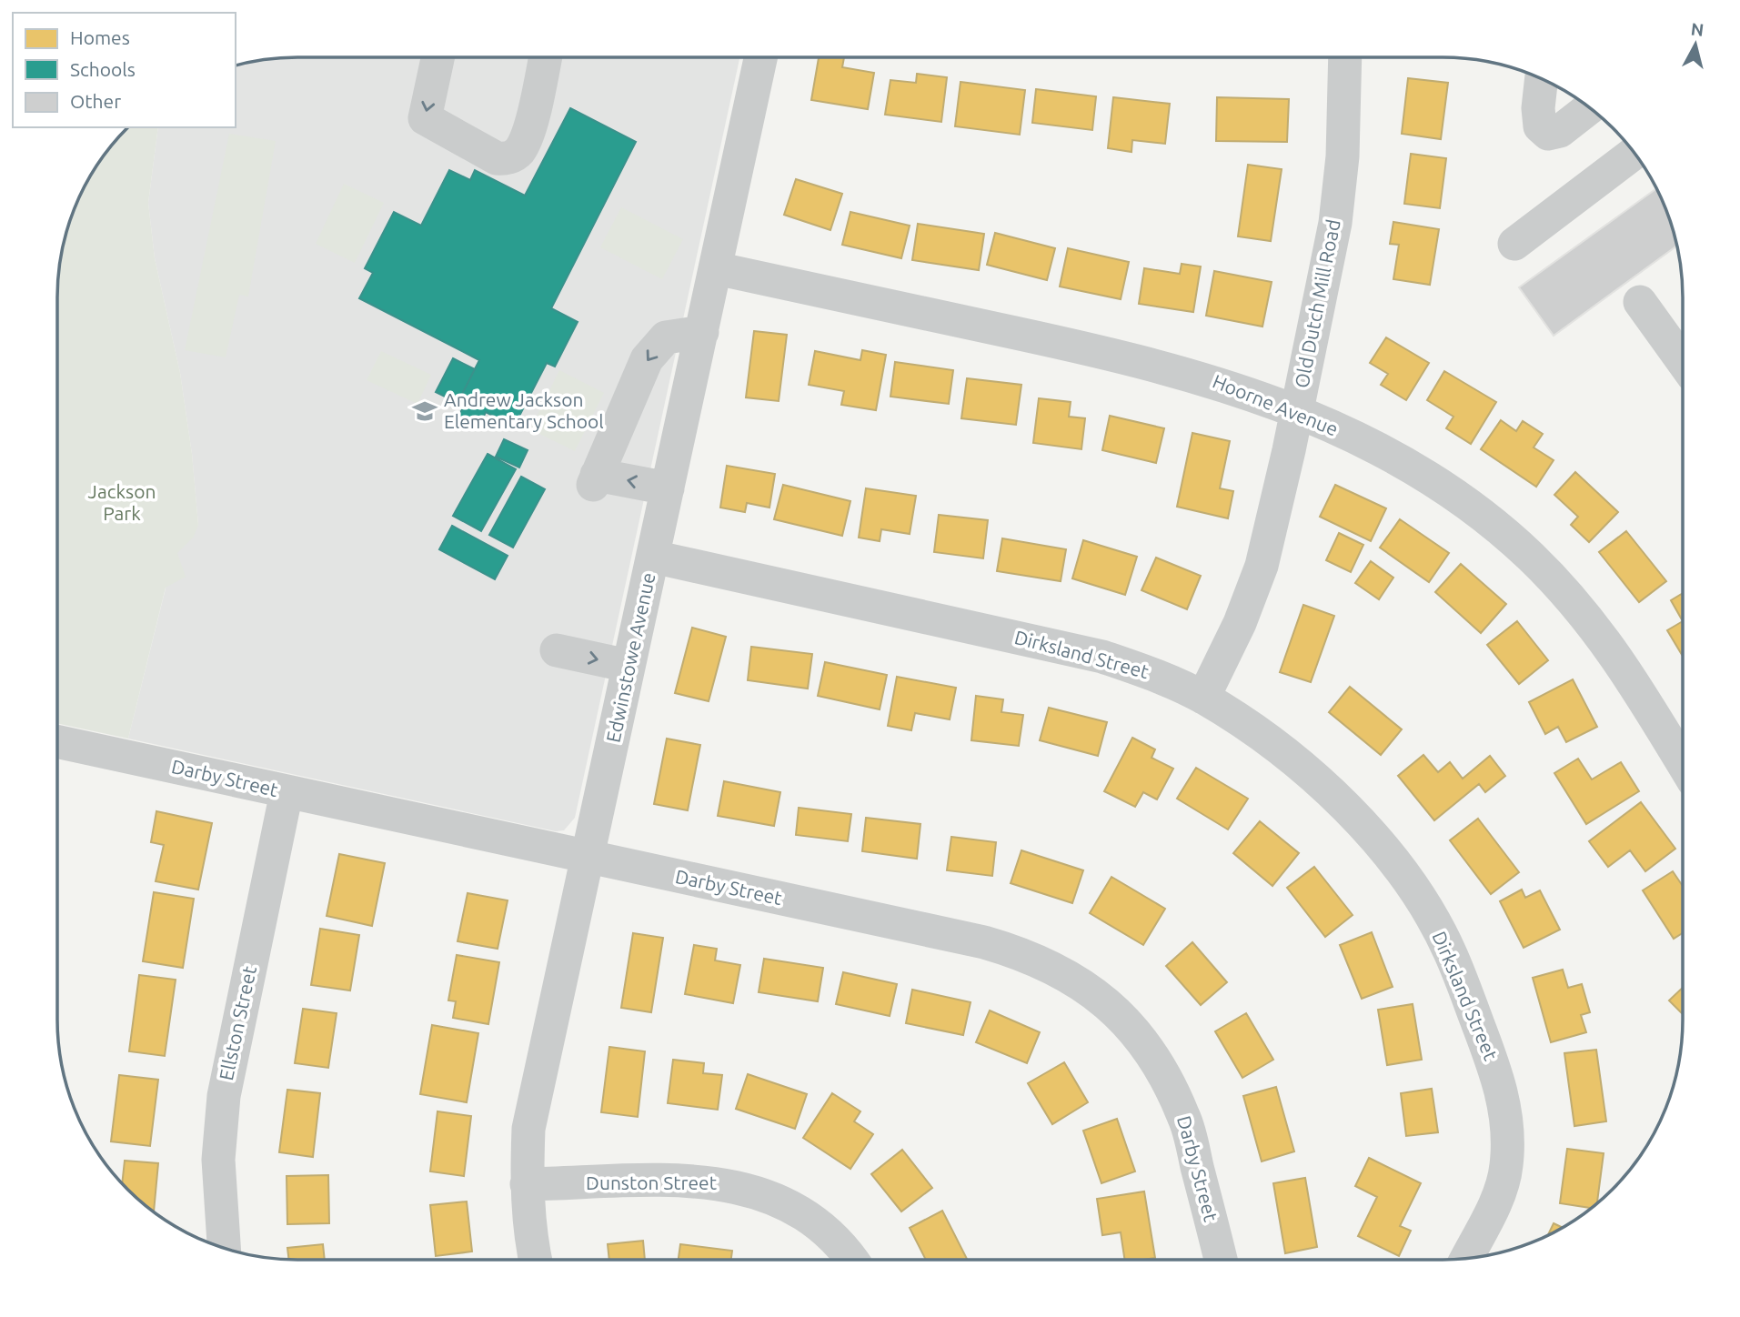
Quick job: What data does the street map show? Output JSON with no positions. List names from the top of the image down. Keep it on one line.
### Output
{"streets":{"street":["Old Dutch Mill Road","Hoorne Avenue","Dirksland Street","Edwinstowe Avenue","Darby Street","Ellston Street","Dunston Street"]},"crossings":[["Old Dutch Mill Road","Hoorne Avenue"],["Old Dutch Mill Road","Dirksland Street"],["Hoorne Avenue","Edwinstowe Avenue"],["Dirksland Street","Edwinstowe Avenue"],["Edwinstowe Avenue","Darby Street"],["Edwinstowe Avenue","Dunston Street"],["Darby Street","Ellston Street"]],"parks":["Jackson Park"],"places":{"school or university":["Andrew Jackson Elementary School"]},"legend":["Homes","Schools","Other"],"north":"top"}
